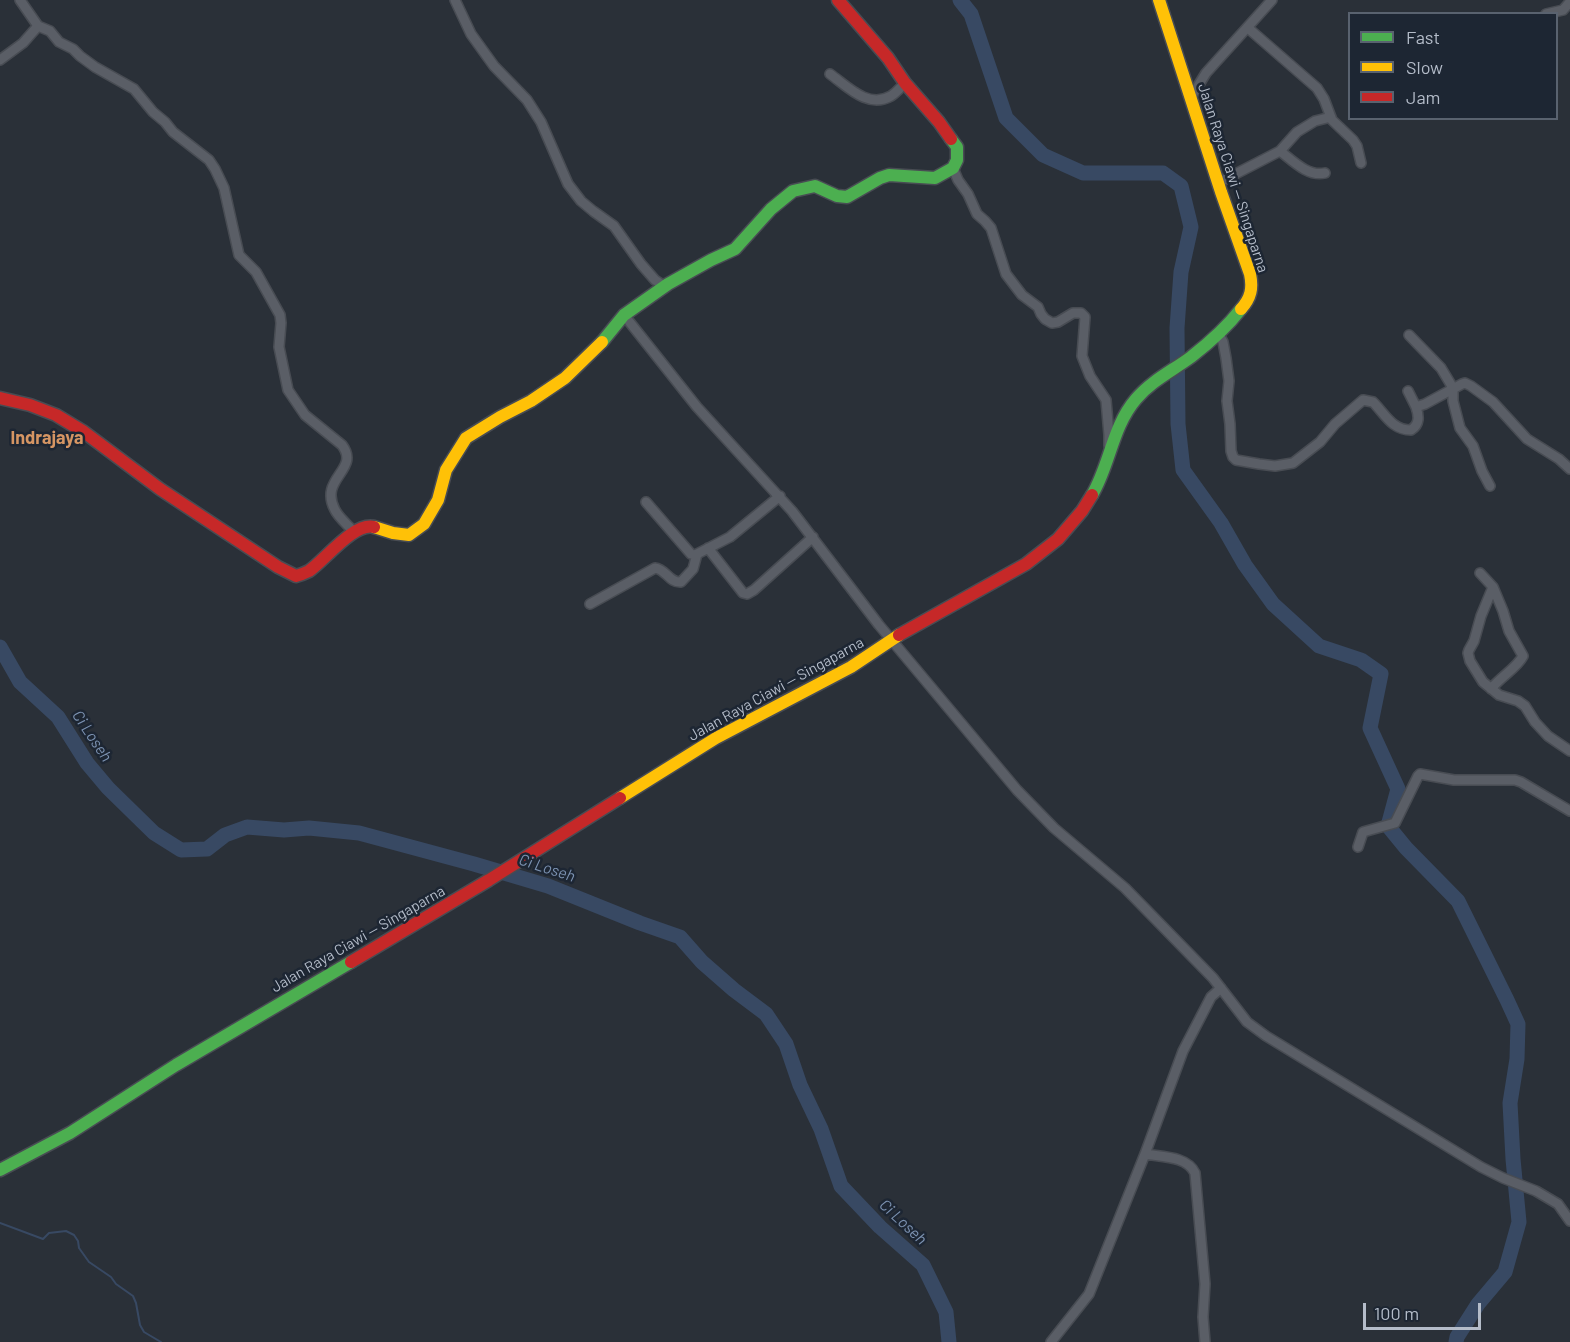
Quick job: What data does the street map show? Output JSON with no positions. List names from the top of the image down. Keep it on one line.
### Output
{"streets":{"main road":["Jalan Raya Ciawi — Singaparna"]},"districts":["Indrajaya"],"water":["Ci Loseh"],"legend":["Fast","Slow","Jam"],"scale_bar":"100 m"}
